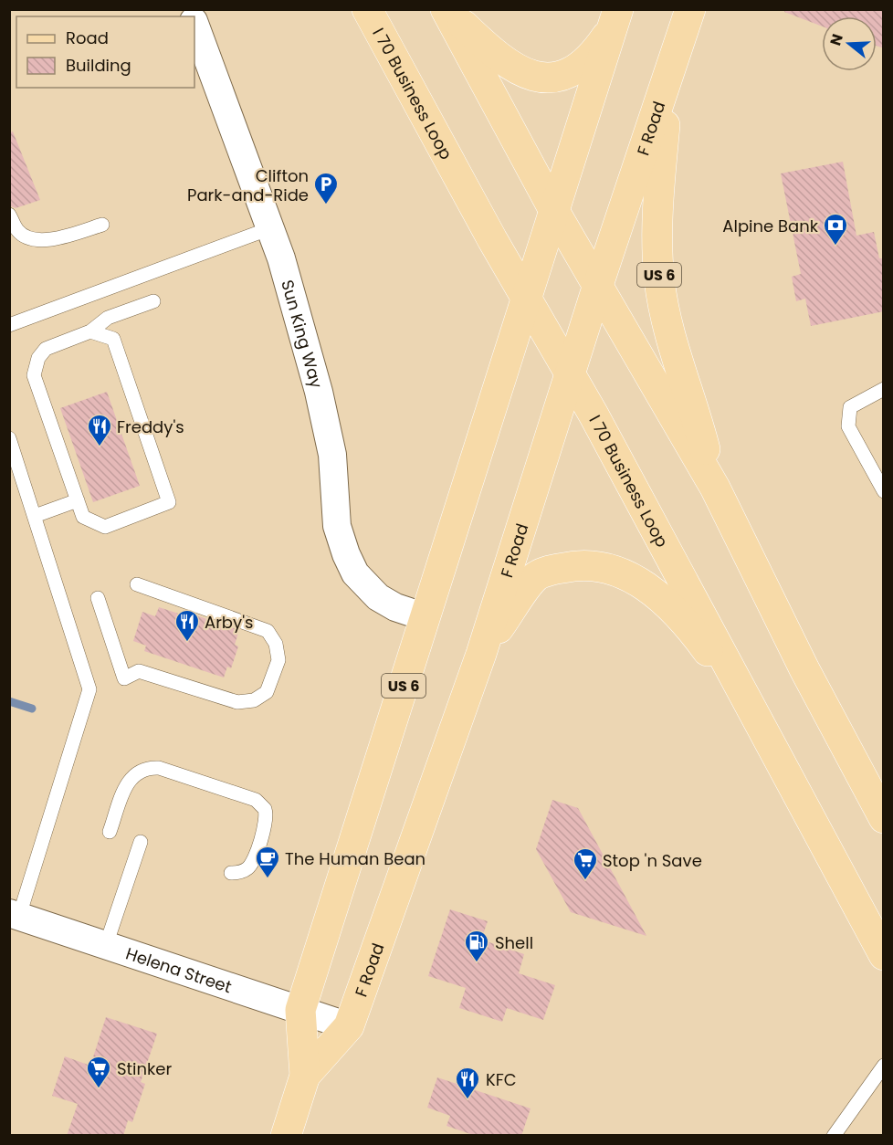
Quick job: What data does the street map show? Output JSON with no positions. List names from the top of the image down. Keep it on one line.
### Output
{"streets":{"main road":["I 70 Business Loop","F Road","US 6"],"street":["Sun King Way","Helena Street"]},"crossings":[["I 70 Business Loop","F Road"],["F Road","US 6"],["F Road","Sun King Way"],["F Road","Helena Street"]],"places":{"parking":["Clifton Park-and-Ride"],"bank":["Alpine Bank"],"restaurant":["Freddy's","Arby's","KFC"],"cafe":["The Human Bean"],"supermarket":["Stop 'n Save","Stinker"],"fuel station":["Shell"]},"legend":["Road","Building"],"north":"left"}
